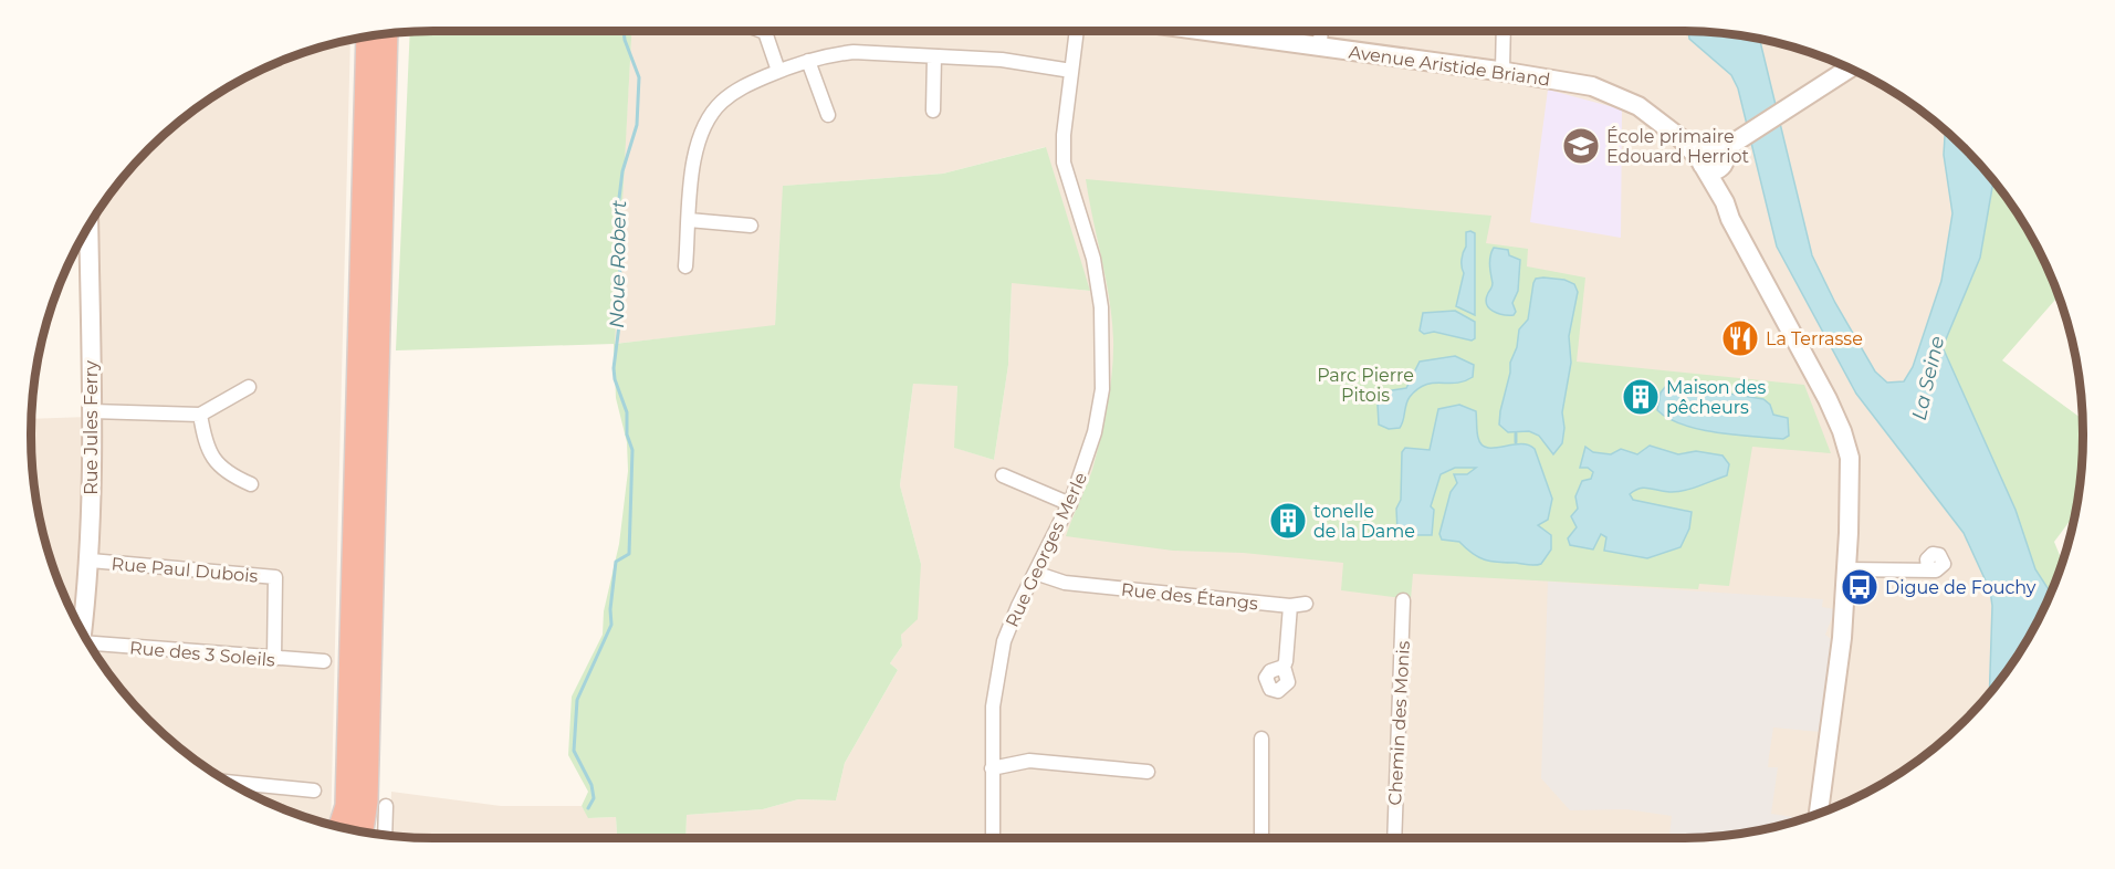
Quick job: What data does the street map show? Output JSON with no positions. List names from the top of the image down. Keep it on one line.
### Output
{"streets":{"street":["Avenue Aristide Briand","Rue Jules Ferry","Rue Georges Merle","Rue Paul Dubois","Rue des Étangs","Rue des 3 Soleils","Chemin des Monis"]},"crossings":[["Rue Jules Ferry","Rue Paul Dubois"],["Rue Georges Merle","Rue des Étangs"],["Rue Paul Dubois","Rue des 3 Soleils"]],"water":["Noue Robert","La Seine"],"parks":["Parc Pierre Pitois"],"places":{"school or university":["École primaire Edouard Herriot"],"restaurant":["La Terrasse"],"building":["Maison des pêcheurs","tonelle de la Dame"],"bus stop":["Digue de Fouchy"]}}
